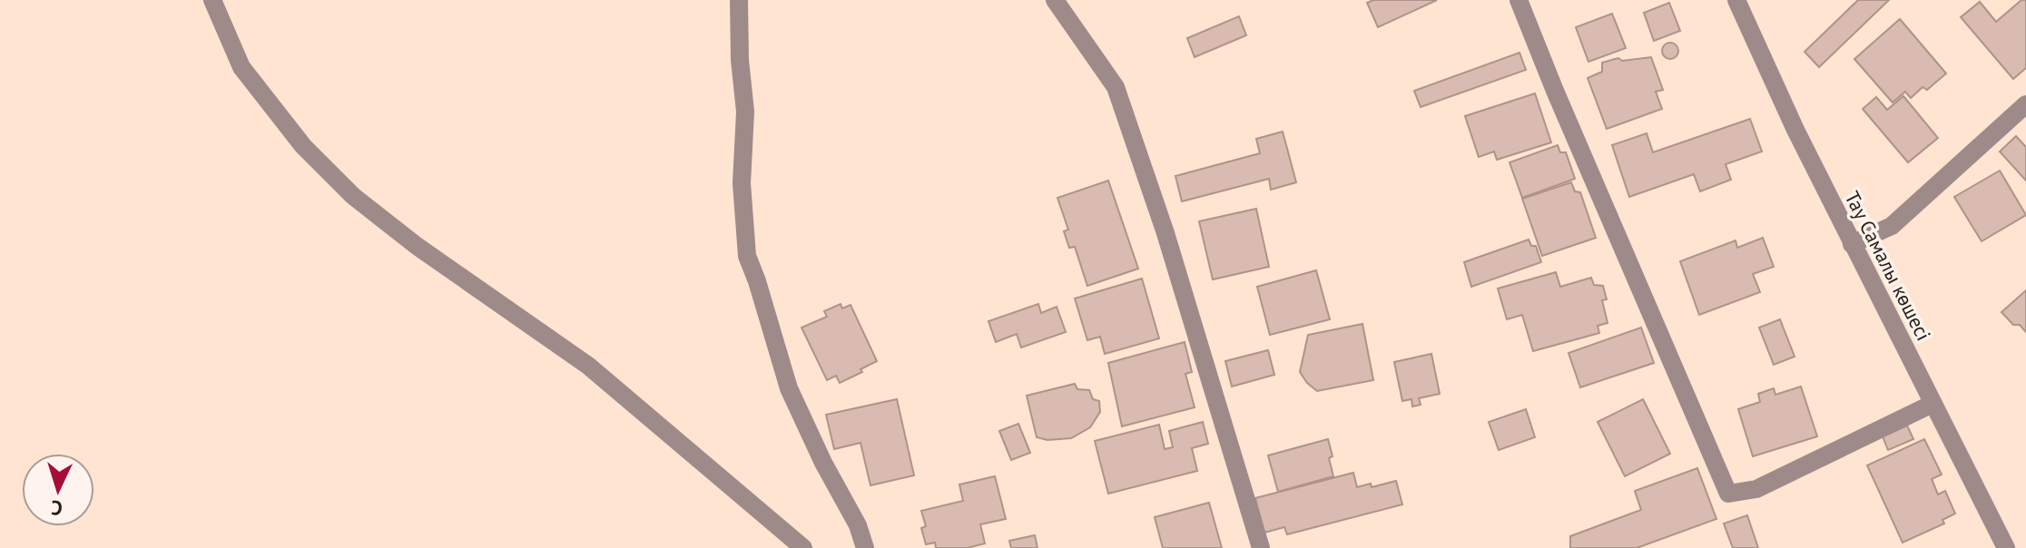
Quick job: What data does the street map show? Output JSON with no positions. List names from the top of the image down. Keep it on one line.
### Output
{"streets":{"street":["Тау Самалы көшесі"]},"north":"bottom"}
